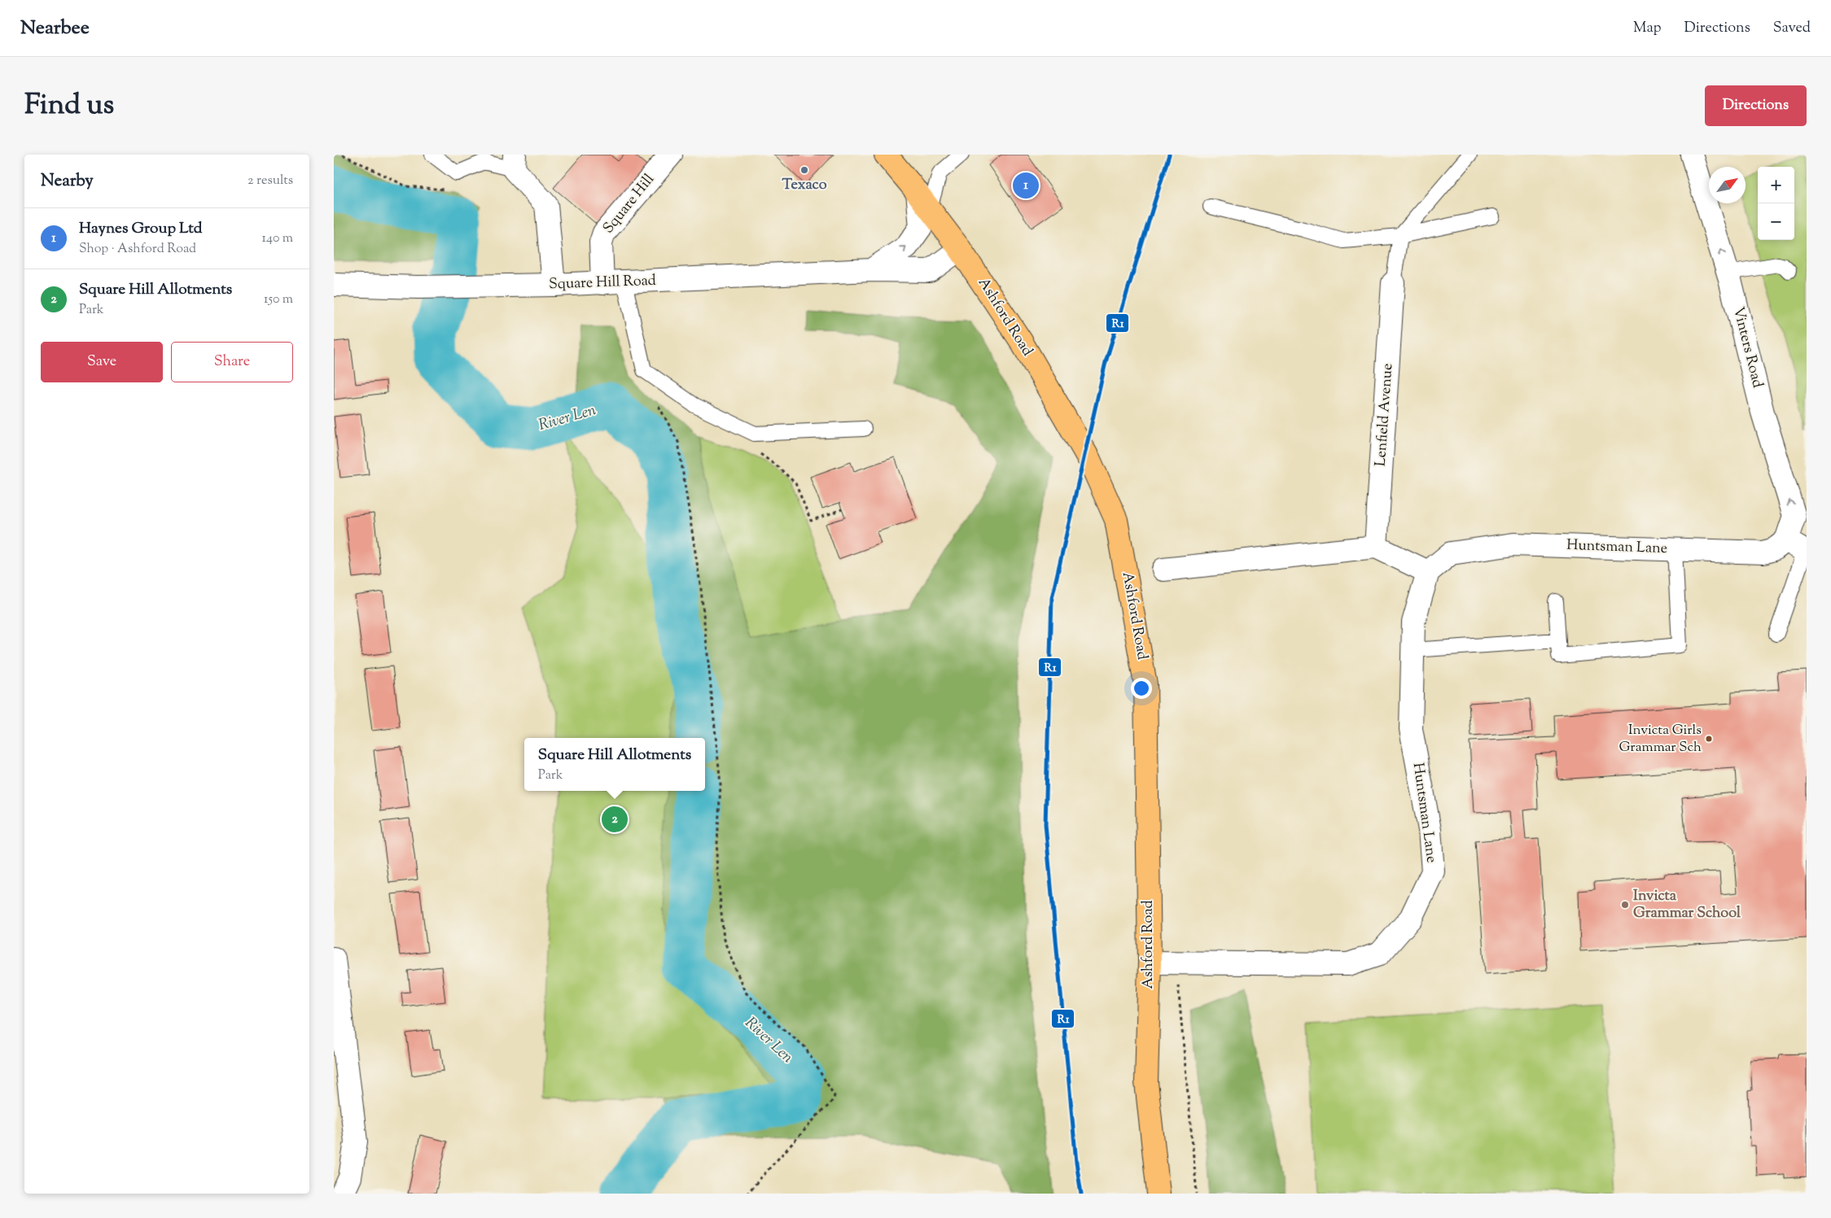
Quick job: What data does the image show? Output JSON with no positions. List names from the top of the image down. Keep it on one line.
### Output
{"streets":{"main road":["Ashford Road"],"street":["Square Hill","Square Hill Road","Vinters Road","Lenfield Avenue","Huntsman Lane"]},"crossings":[["Square Hill","Square Hill Road"],["Square Hill Road","Ashford Road"],["Ashford Road","Huntsman Lane"],["Vinters Road","Huntsman Lane"]],"one_way":["Vinters Road"],"water":["River Len"],"places":["Texaco","Invicta Girls Grammar Sch","Invicta Grammar School"],"lines":["transit line R1"],"north":"top right","page":{"header":"Nearbee","nav":["Map","Directions","Saved"],"title":"Find us","buttons":["Directions",["Save","Share"]],"heading":["Nearby","2 results"],"map_buttons":["+","−"],"pins":["1","2"],"list":[{"mark":"1","name":"Haynes Group Ltd","note":"Shop · Ashford Road","value":"140 m"},{"mark":"2","name":"Square Hill Allotments","note":"Park","value":"150 m"}],"popup":["Square Hill Allotments","Park"]}}
